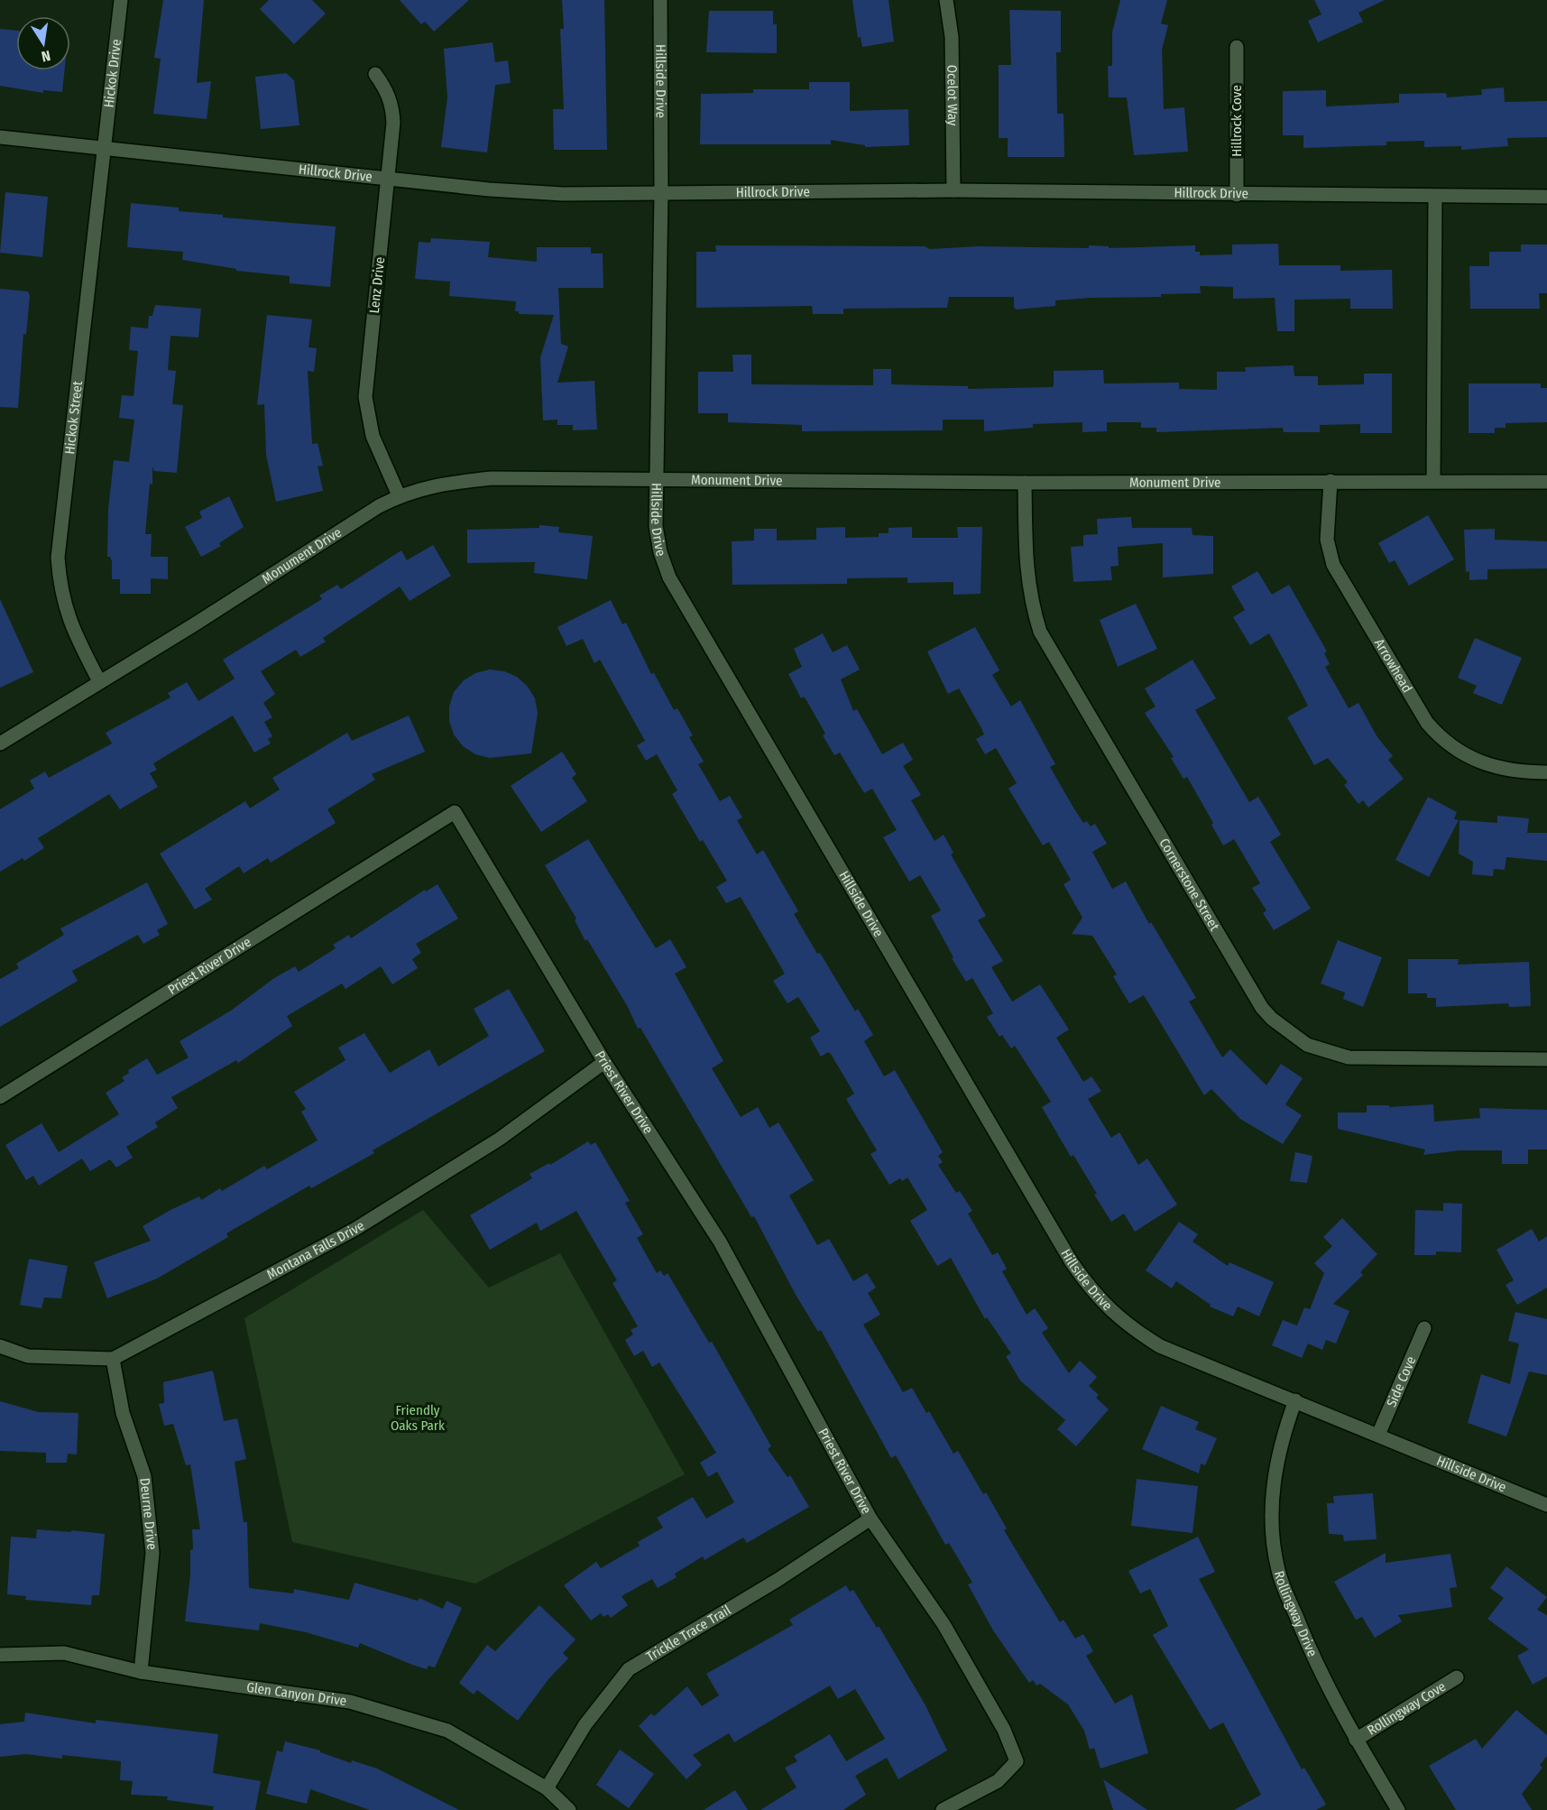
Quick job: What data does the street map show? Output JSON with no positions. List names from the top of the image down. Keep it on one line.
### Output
{"streets":{"street":["Hickok Drive","Hillside Drive","Ocelot Way","Hillrock Cove","Hillrock Drive","Lenz Drive","Hickok Street","Monument Drive","Arrowhead","Cornerstone Street","Priest River Drive","Montana Falls Drive","Side Cove","Deurne Drive","Rollingway Drive","Trickle Trace Trail","Glen Canyon Drive","Rollingway Cove"]},"crossings":[["Hickok Drive","Hillrock Drive"],["Hickok Drive","Hickok Street"],["Hillside Drive","Hillrock Drive"],["Hillside Drive","Monument Drive"],["Hillside Drive","Side Cove"],["Hillside Drive","Rollingway Drive"],["Ocelot Way","Hillrock Drive"],["Hillrock Cove","Hillrock Drive"],["Hillrock Drive","Lenz Drive"],["Hillrock Drive","Hickok Street"],["Lenz Drive","Monument Drive"],["Hickok Street","Monument Drive"],["Monument Drive","Arrowhead"],["Monument Drive","Cornerstone Street"],["Priest River Drive","Montana Falls Drive"],["Priest River Drive","Trickle Trace Trail"],["Montana Falls Drive","Deurne Drive"],["Deurne Drive","Glen Canyon Drive"],["Rollingway Drive","Rollingway Cove"],["Trickle Trace Trail","Glen Canyon Drive"]],"parks":["Friendly Oaks Park"],"north":"bottom"}
